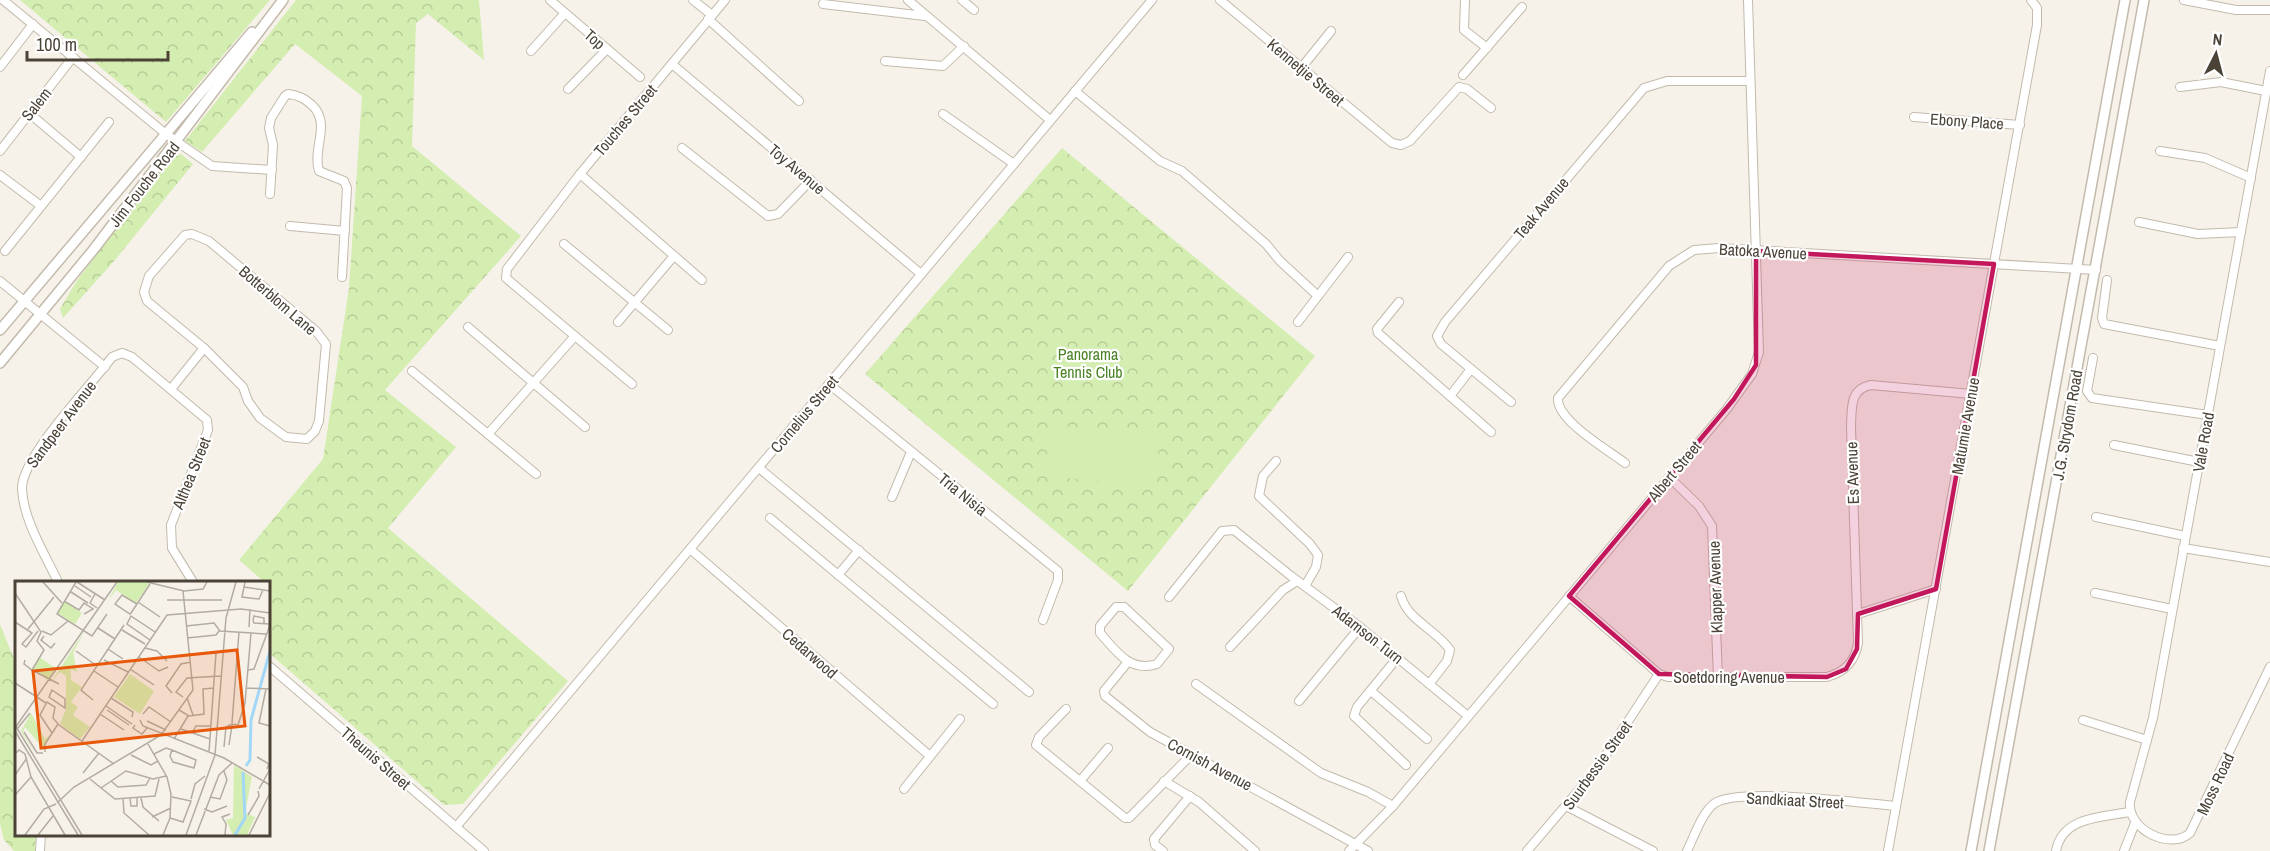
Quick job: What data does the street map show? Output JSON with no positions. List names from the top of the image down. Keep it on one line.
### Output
{"streets":{"street":["Top","Kennetjie Street","Salem","Touches Street","Ebony Place","Toy Avenue","Jim Fouche Road","Teak Avenue","Batoka Avenue","Botterblom Lane","Cornelius Street","Sandpeer Avenue","J.G. Strydom Road","Matumie Avenue","Vale Road","Albert Street","Althea Street","Es Avenue","Tria Nisia","Klapper Avenue","Adamson Turn","Cedarwood","Soetdoring Avenue","Theunis Street","Cornish Avenue","Suurbessie Street","Moss Road","Sandkiaat Street"]},"crossings":[["Touches Street","Toy Avenue"],["Ebony Place","Matumie Avenue"],["Toy Avenue","Cornelius Street"],["Teak Avenue","Albert Street"],["Batoka Avenue","J.G. Strydom Road"],["Batoka Avenue","Matumie Avenue"],["Batoka Avenue","Albert Street"],["Cornelius Street","Tria Nisia"],["Cornelius Street","Cedarwood"],["Cornelius Street","Theunis Street"],["Sandpeer Avenue","Althea Street"],["Matumie Avenue","Es Avenue"],["Matumie Avenue","Sandkiaat Street"],["Albert Street","Klapper Avenue"],["Albert Street","Adamson Turn"],["Albert Street","Soetdoring Avenue"],["Albert Street","Cornish Avenue"],["Es Avenue","Soetdoring Avenue"],["Klapper Avenue","Soetdoring Avenue"],["Soetdoring Avenue","Suurbessie Street"]],"parks":["Panorama Tennis Club"],"scale_bar":"100 m","north":"top"}
